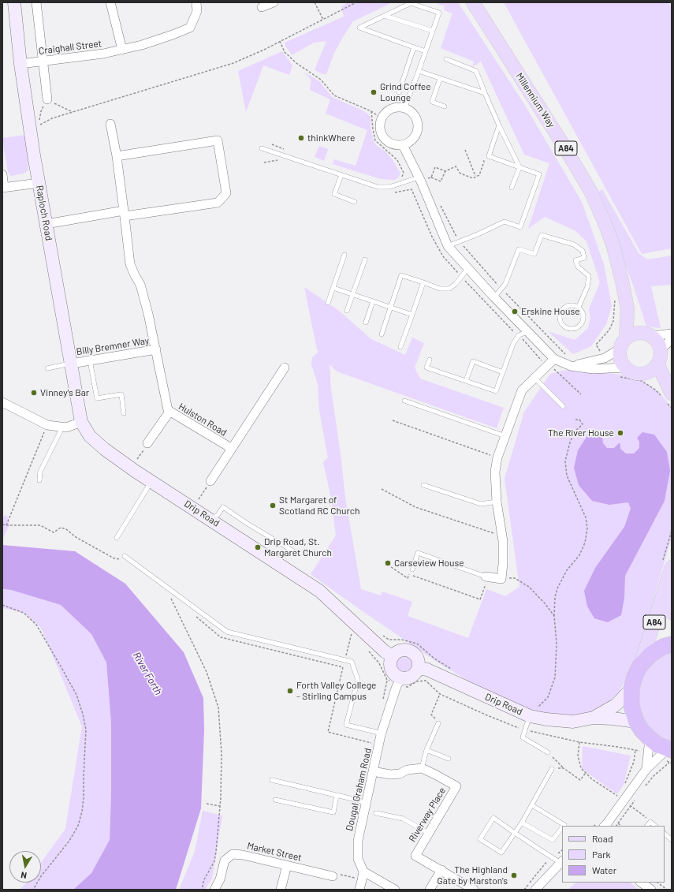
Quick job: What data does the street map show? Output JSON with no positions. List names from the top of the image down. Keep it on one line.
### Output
{"streets":{"highway":["A84"],"main road":["Millennium Way"],"street":["Craighall Street","Raploch Road","Billy Bremner Way","Hulston Road","Drip Road","Dougal Graham Road","Riverway Place","Market Street"]},"crossings":[["Craighall Street","Raploch Road"],["Millennium Way","A84"],["A84","Drip Road"],["Raploch Road","Billy Bremner Way"],["Raploch Road","Drip Road"],["Billy Bremner Way","Hulston Road"],["Drip Road","Dougal Graham Road"]],"water":["River Forth"],"places":["Grind Coffee Lounge","thinkWhere","Erskine House","Vinney's Bar","The River House","St Margaret of Scotland RC Church","Drip Road, St. Margaret Church","Carseview House","Forth Valley College - Stirling Campus","The Highland Gate by Marston's"],"legend":["Road","Park","Water"],"north":"bottom"}
